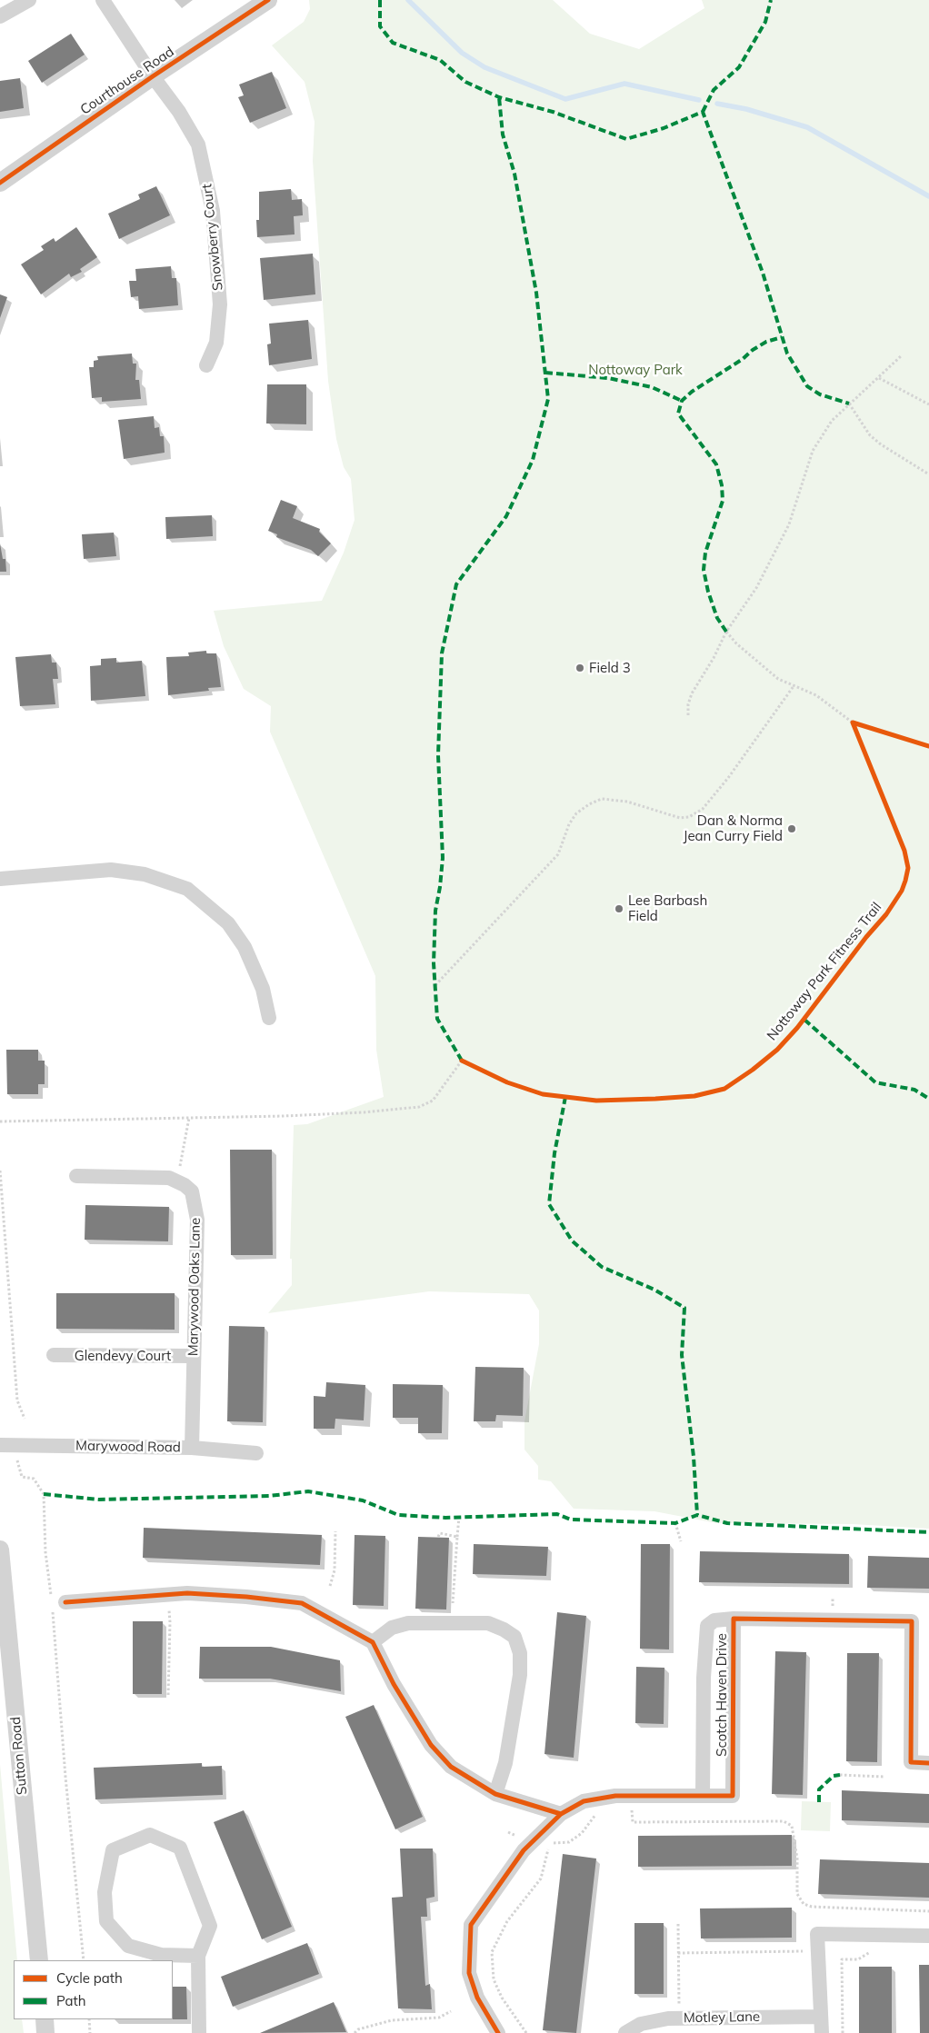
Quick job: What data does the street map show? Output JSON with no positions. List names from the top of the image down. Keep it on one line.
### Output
{"streets":{"street":["Courthouse Road","Snowberry Court","Marywood Oaks Lane","Glendevy Court","Marywood Road","Scotch Haven Drive","Sutton Road","Motley Lane"],"cycle path":["Nottoway Park Fitness Trail"]},"crossings":[["Courthouse Road","Snowberry Court"],["Marywood Oaks Lane","Glendevy Court"],["Marywood Oaks Lane","Marywood Road"]],"parks":["Nottoway Park"],"places":["Field 3","Dan & Norma Jean Curry Field","Lee Barbash Field"],"legend":["Cycle path","Path"]}
